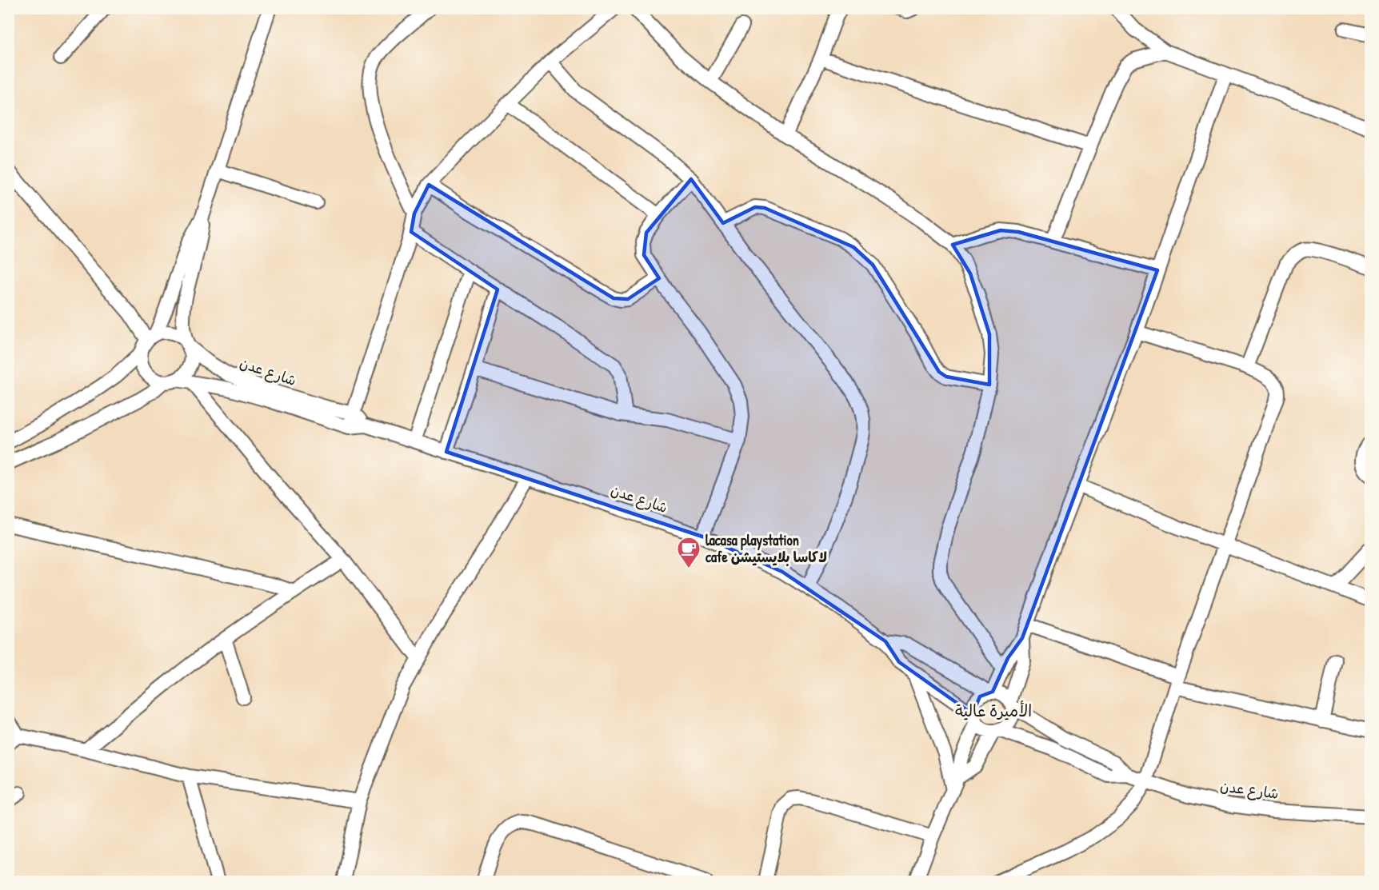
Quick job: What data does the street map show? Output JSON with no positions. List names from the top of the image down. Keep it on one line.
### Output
{"streets":{"street":["شارع عدن"]},"districts":["الأميرة عالية"],"places":{"cafe":["lacasa playstation cafe لاكاسا بلايستيشن"]}}
